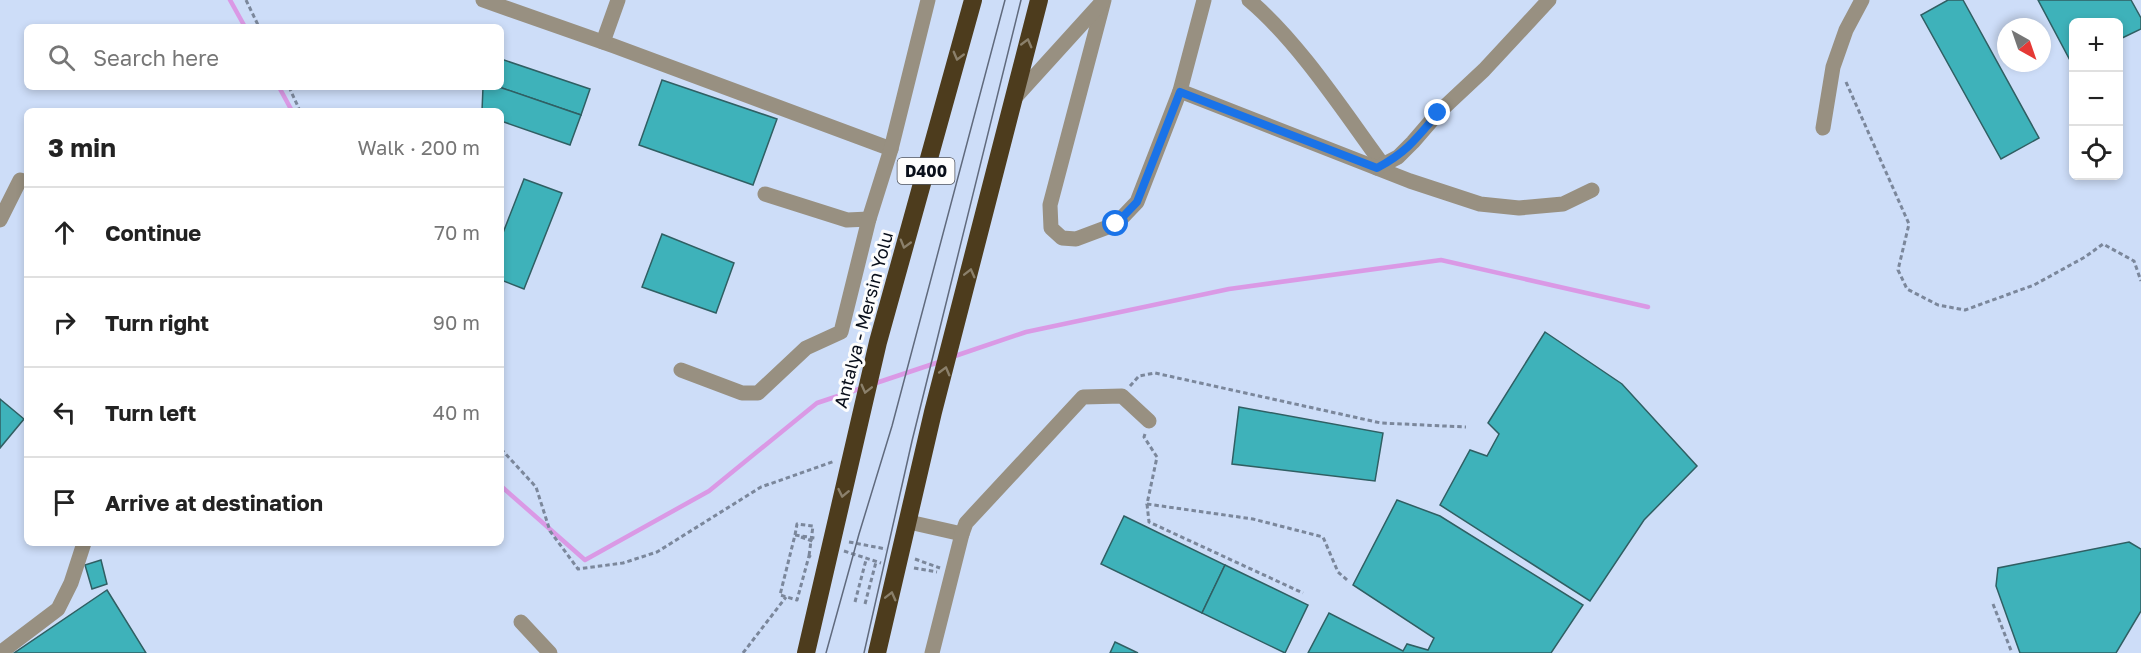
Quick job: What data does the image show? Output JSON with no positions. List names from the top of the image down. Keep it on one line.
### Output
{"streets":{"highway":["D400","Antalya - Mersin Yolu"]},"north":"bottom right","page":{"map_buttons":["+","−"],"search":"Search here","heading":["3 min","Walk · 200 m"],"list":[["Continue","70 m"],["Turn right","90 m"],["Turn left","40 m"],"Arrive at destination"]}}
